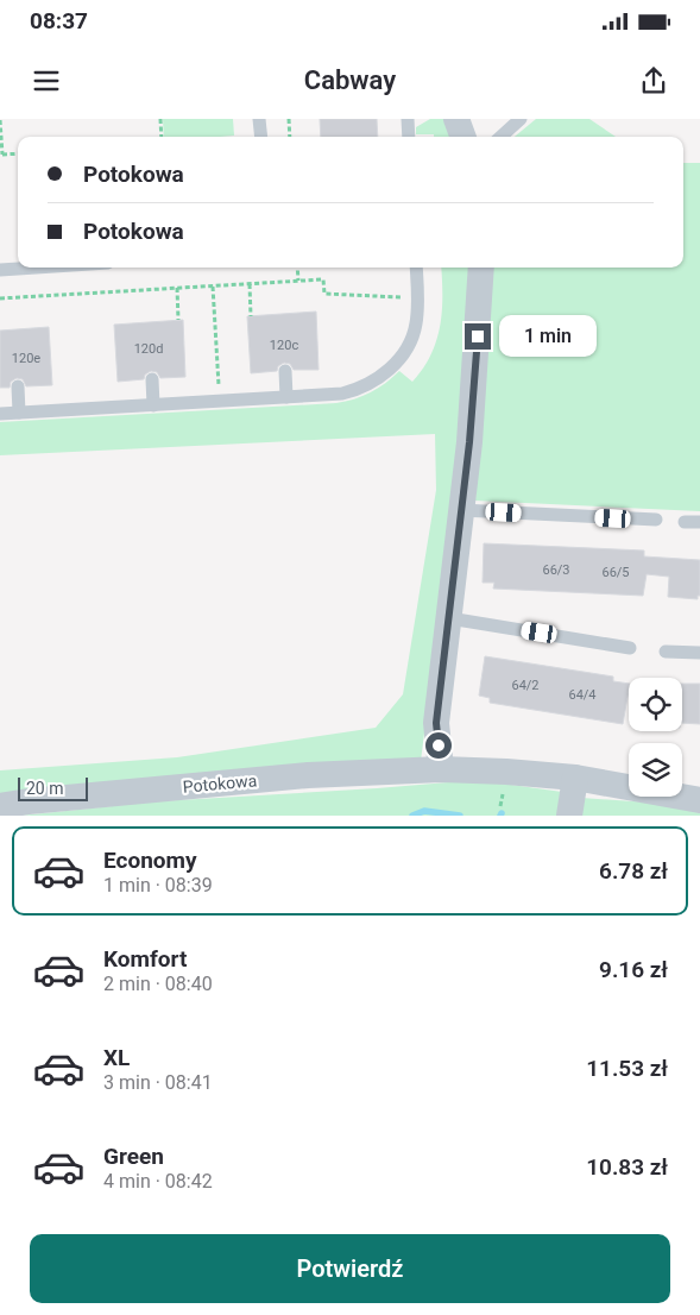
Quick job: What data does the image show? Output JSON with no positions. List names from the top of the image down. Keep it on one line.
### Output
{"streets":{"street":["Potokowa"]},"house_numbers":["120c","120d","120e","66/3","66/5","64/2","64/4"],"scale_bar":"20 m","page":{"status":"08:37","header":"Cabway","banner":["Potokowa","Potokowa"],"bubble":"1 min","scale":"20 m","list":[{"name":"Economy","note":"1 min · 08:39","value":"6.78 zł"},{"name":"Komfort","note":"2 min · 08:40","value":"9.16 zł"},{"name":"XL","note":"3 min · 08:41","value":"11.53 zł"},{"name":"Green","note":"4 min · 08:42","value":"10.83 zł"}],"buttons":"Potwierdź"}}
